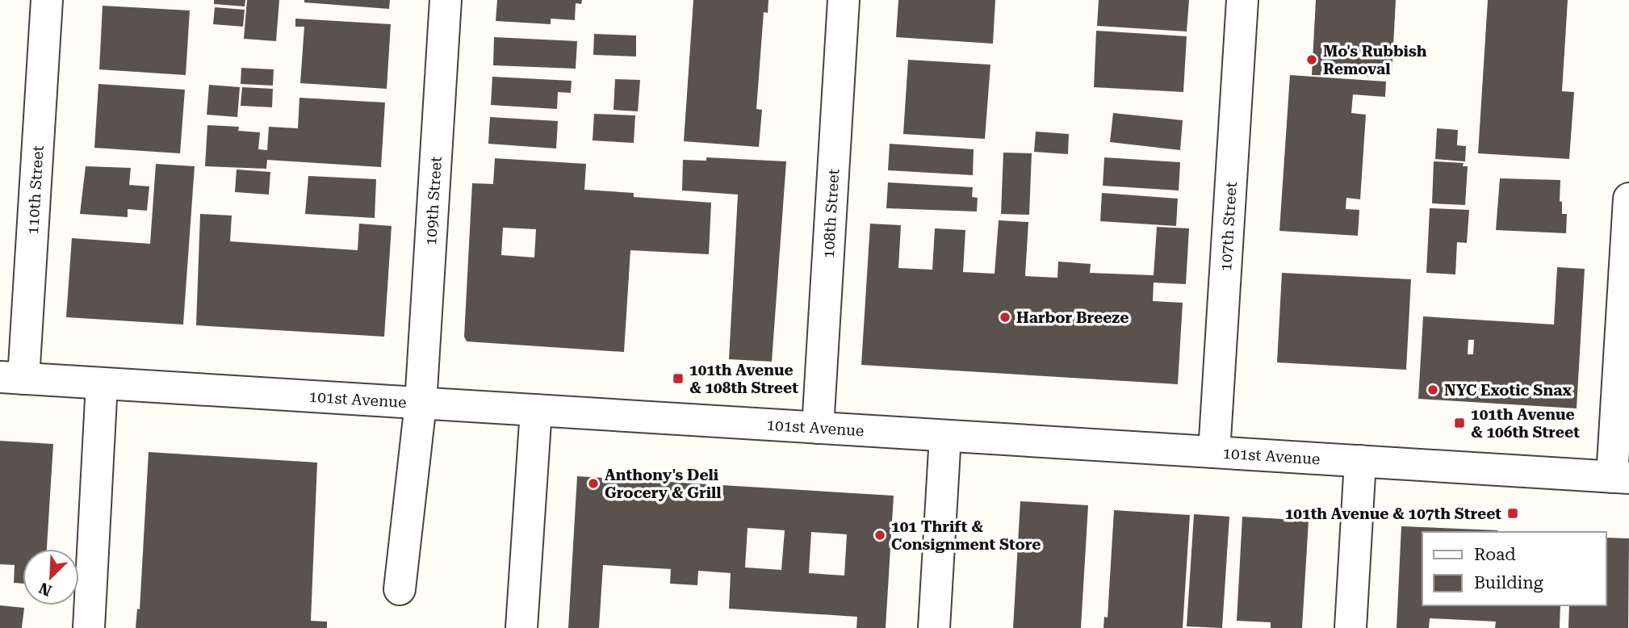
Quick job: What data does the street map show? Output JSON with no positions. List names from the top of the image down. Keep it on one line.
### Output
{"streets":{"street":["110th Street","109th Street","108th Street","107th Street","101st Avenue"]},"crossings":[["110th Street","101st Avenue"],["109th Street","101st Avenue"],["108th Street","101st Avenue"],["107th Street","101st Avenue"]],"places":{"other":["Mo's Rubbish Removal","Harbor Breeze","NYC Exotic Snax","Anthony's Deli Grocery & Grill","101 Thrift & Consignment Store"],"transit":["101th Avenue & 108th Street","101th Avenue & 106th Street","101th Avenue & 107th Street"]},"legend":["Road","Building"],"north":"bottom left"}
